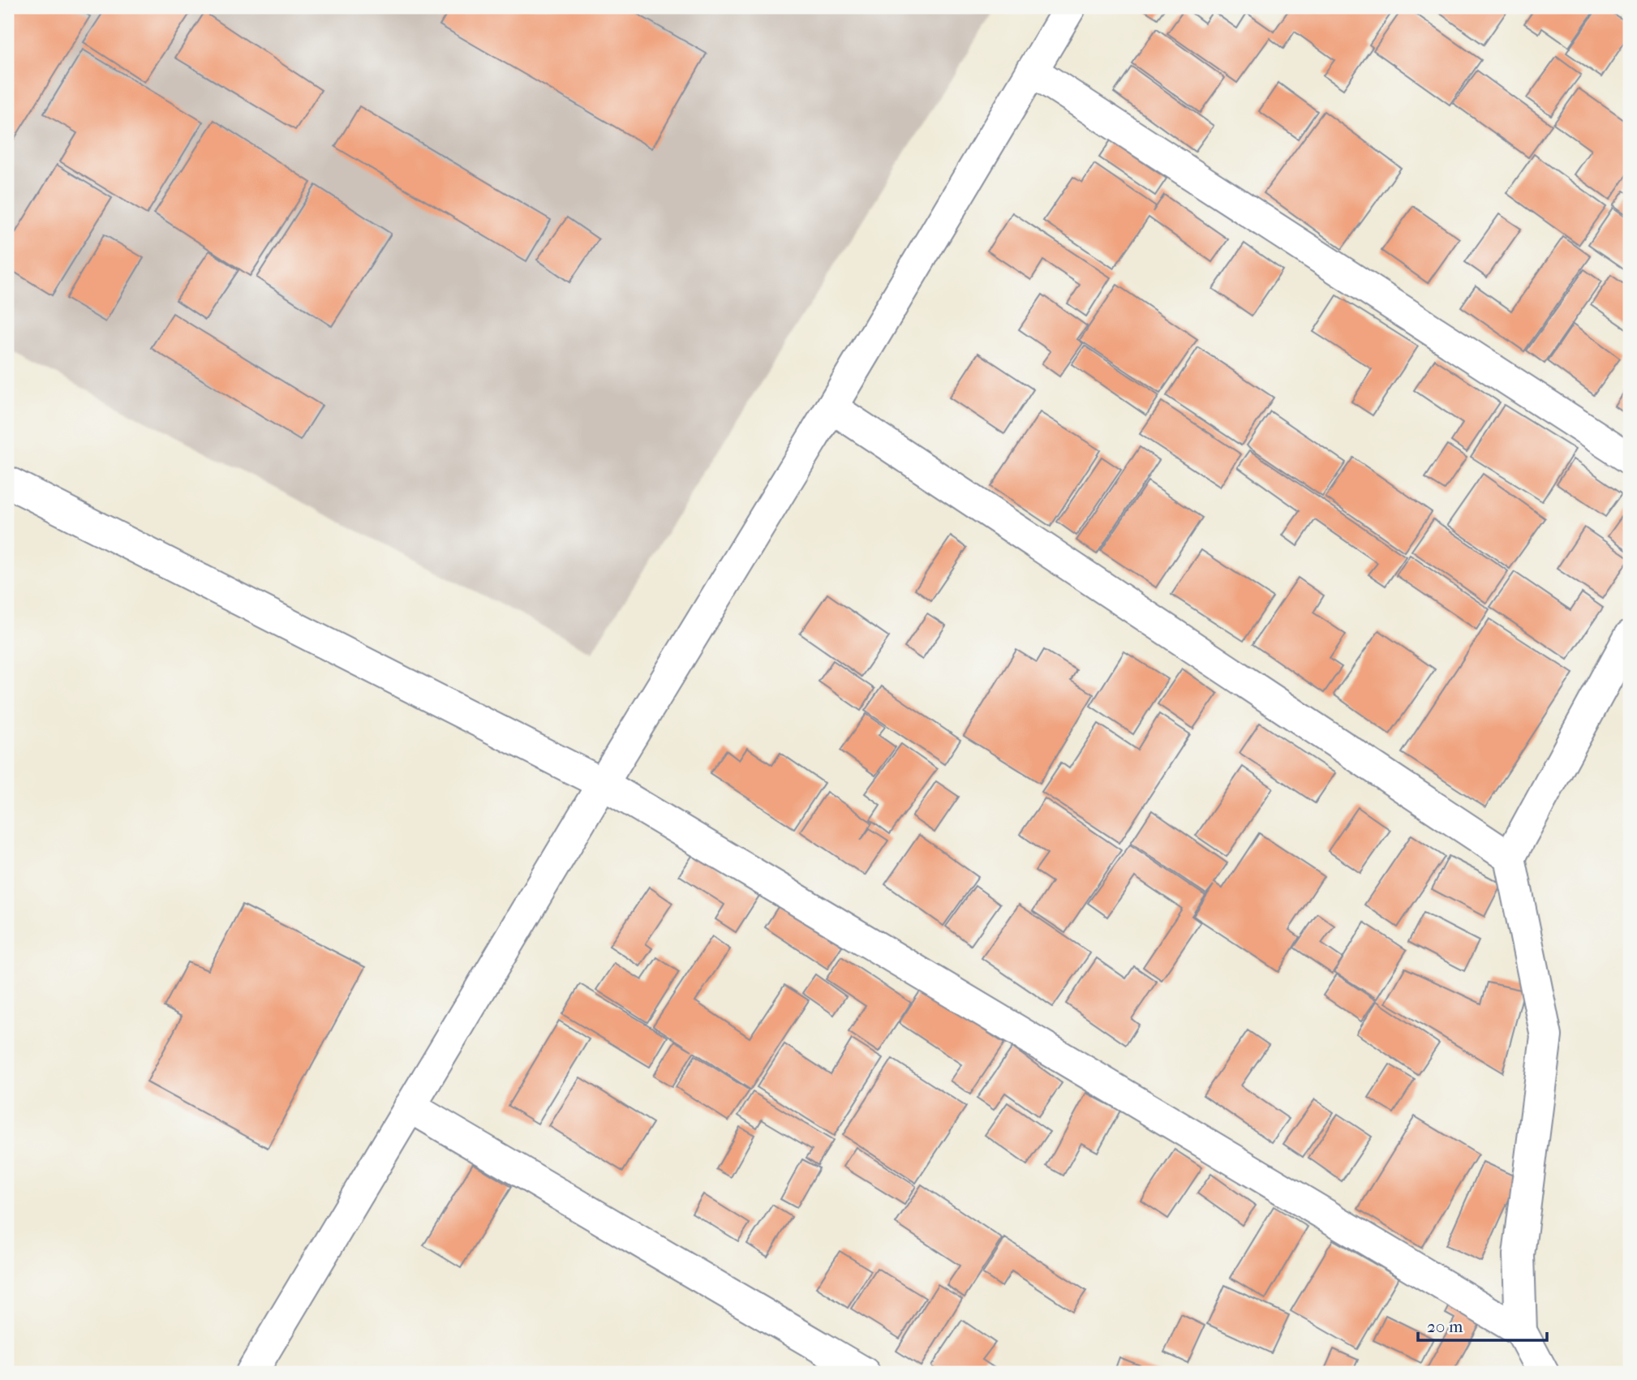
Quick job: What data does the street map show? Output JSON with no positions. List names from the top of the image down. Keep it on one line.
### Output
{"scale_bar":"20 m"}
